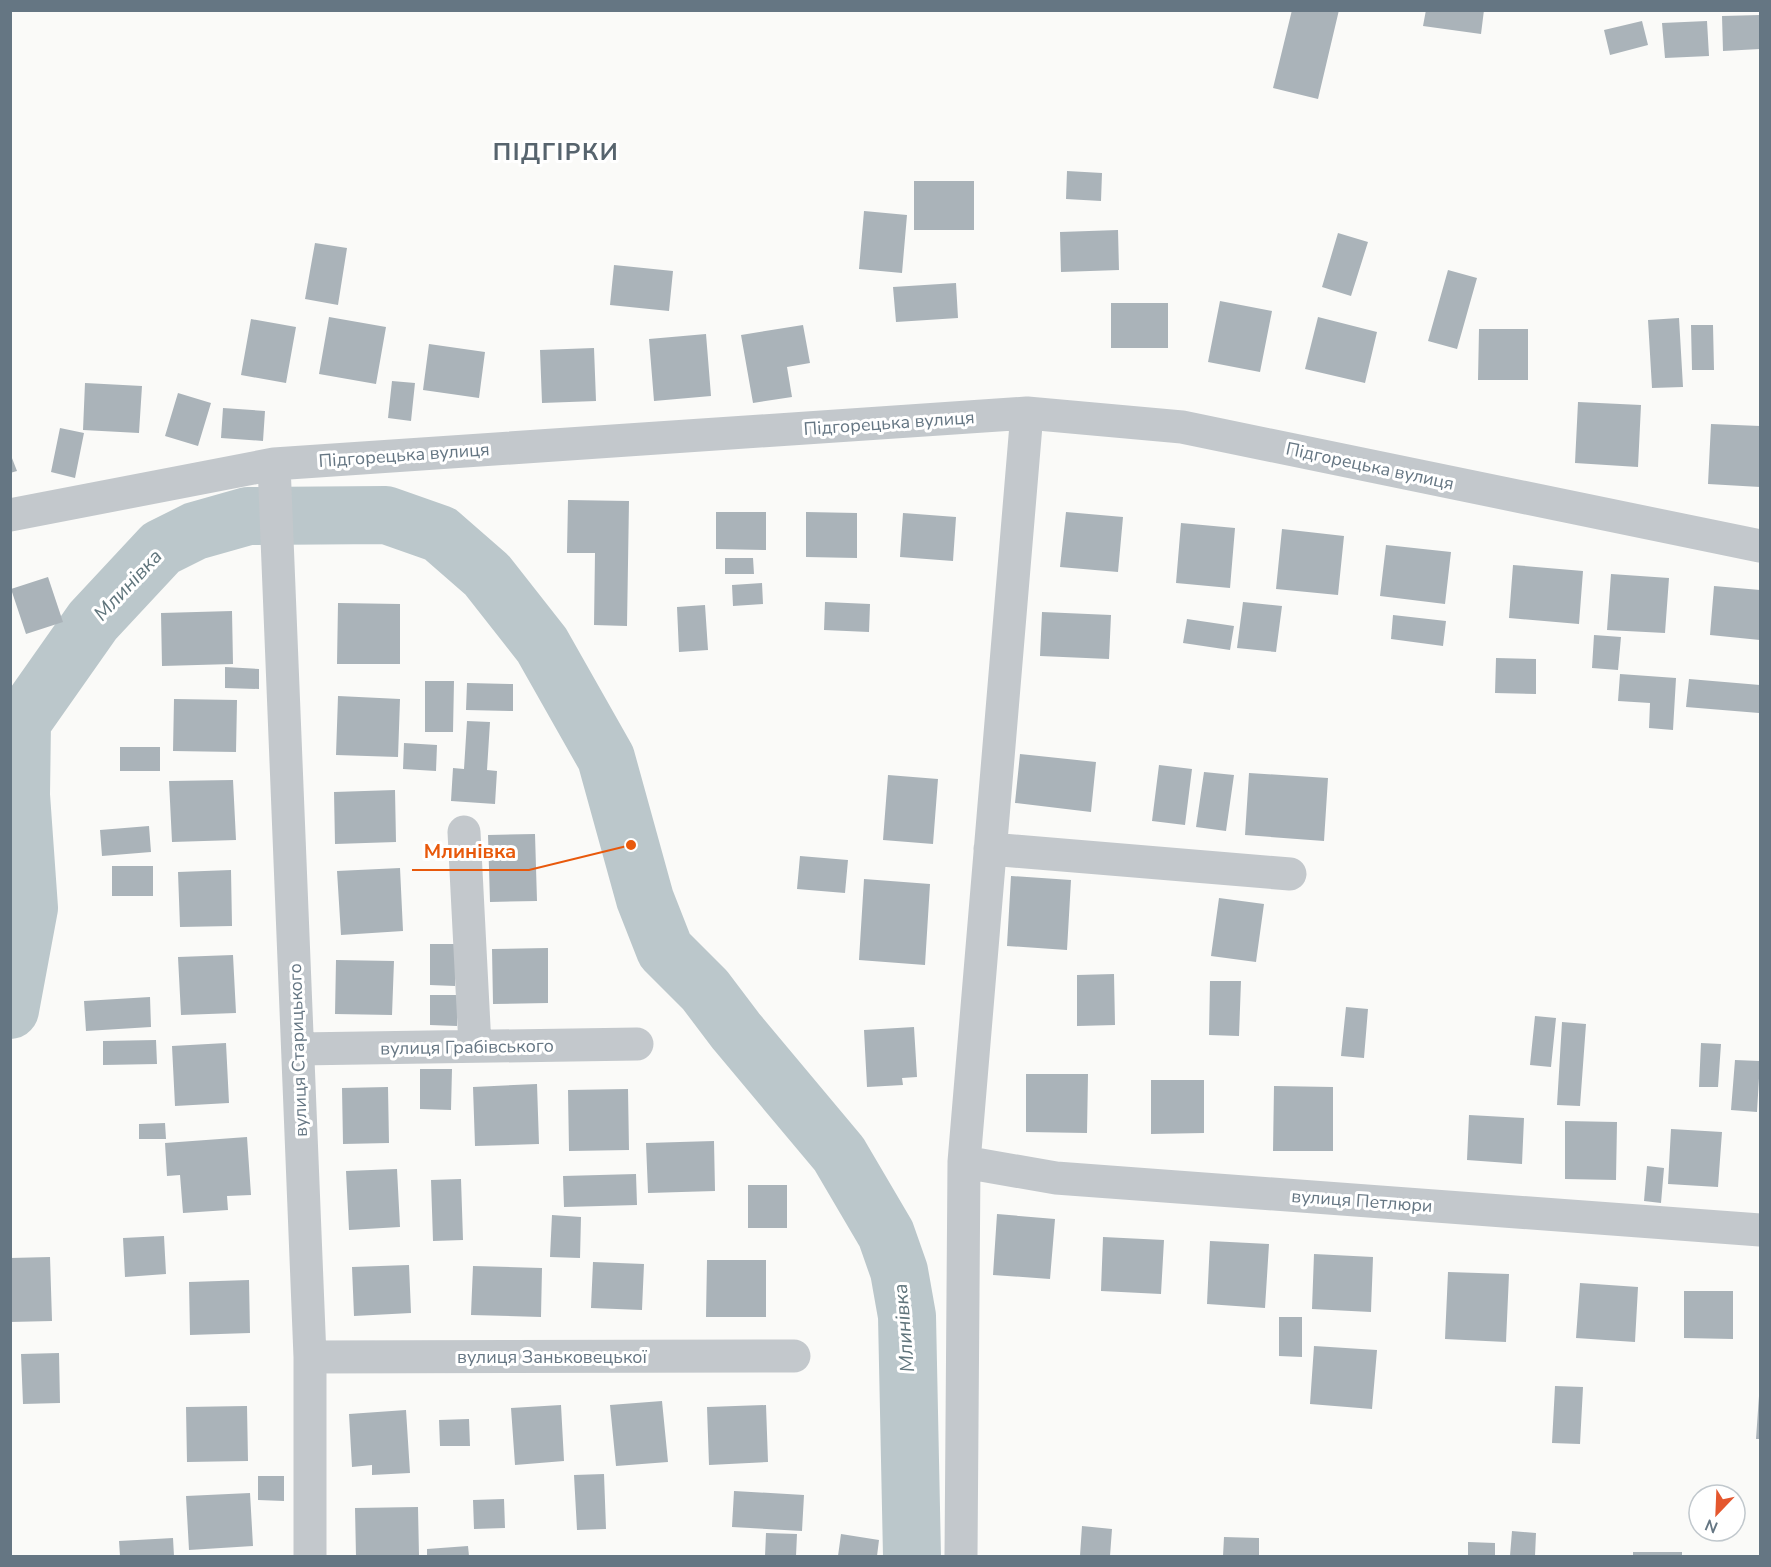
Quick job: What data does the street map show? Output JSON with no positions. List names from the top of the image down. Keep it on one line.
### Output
{"streets":{"street":["Підгорецька вулиця","вулиця Грабівського","вулиця Старицького","вулиця Петлюри","вулиця Заньковецької"]},"crossings":[["Підгорецька вулиця","вулиця Старицького"],["вулиця Грабівського","вулиця Старицького"],["вулиця Старицького","вулиця Заньковецької"]],"districts":["ПІДГІРКИ"],"water":["Млинівка"],"places":["Млинівка"],"north":"bottom left"}
